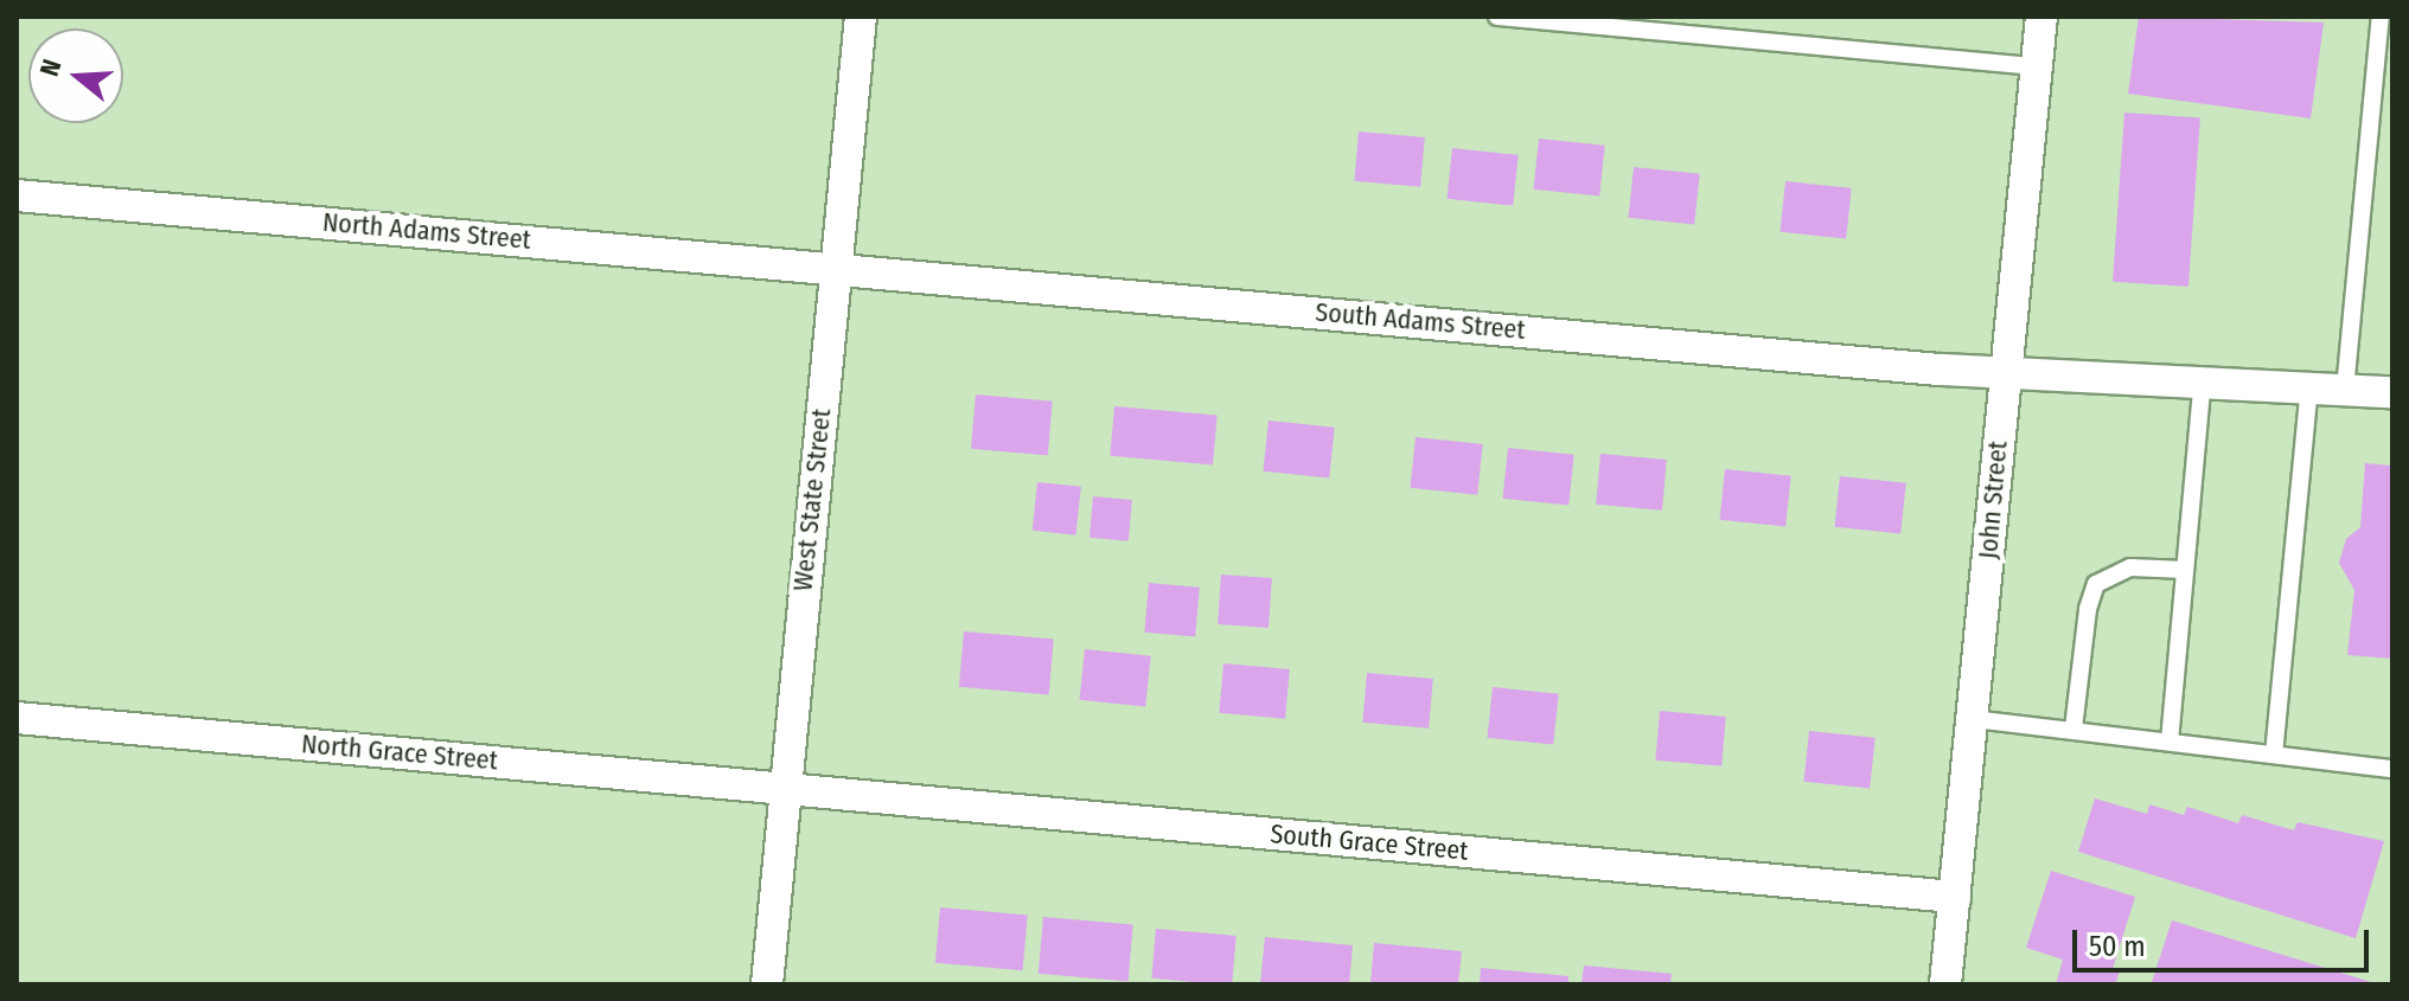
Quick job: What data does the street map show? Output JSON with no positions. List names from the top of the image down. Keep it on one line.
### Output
{"streets":{"street":["North Adams Street","South Adams Street","West State Street","John Street","North Grace Street","South Grace Street"]},"crossings":[["North Adams Street","South Adams Street"],["North Adams Street","West State Street"],["South Adams Street","West State Street"],["South Adams Street","John Street"],["West State Street","North Grace Street"],["West State Street","South Grace Street"],["John Street","South Grace Street"],["North Grace Street","South Grace Street"]],"scale_bar":"50 m","north":"left"}
